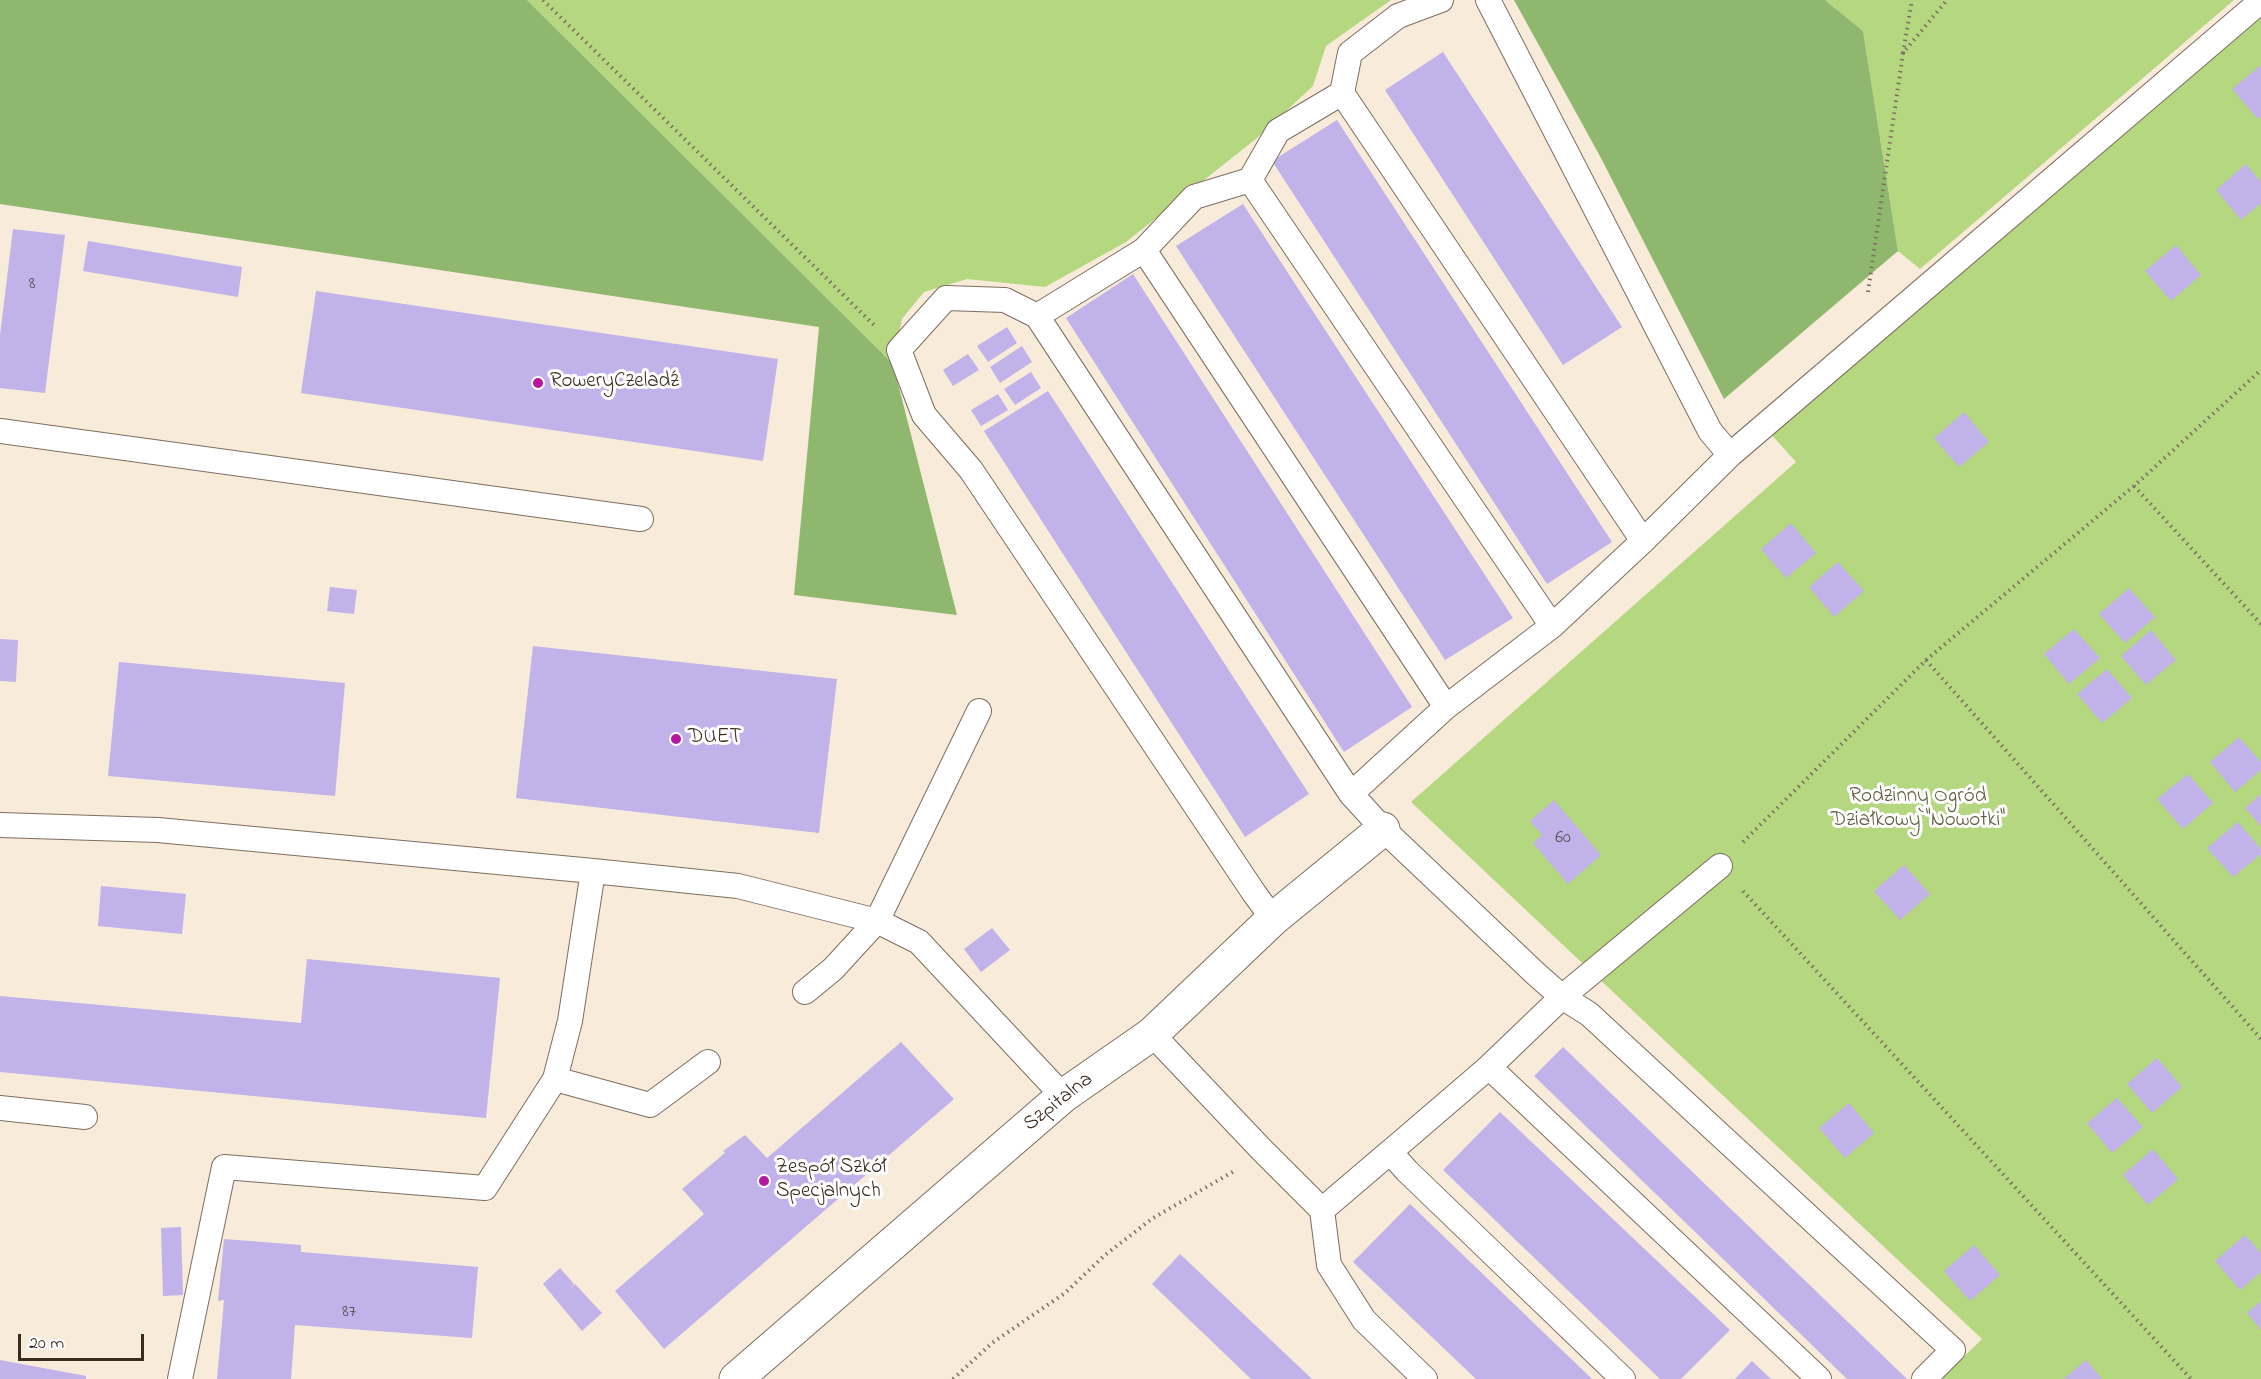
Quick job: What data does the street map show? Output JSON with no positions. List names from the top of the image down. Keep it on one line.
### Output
{"streets":{"street":["Szpitalna"]},"parks":["Rodzinny Ogród Działkowy \"Nowotki\""],"places":["RoweryCzeladź","DUET","Zespół Szkół Specjalnych"],"house_numbers":["8","60","87"],"scale_bar":"20 m"}
